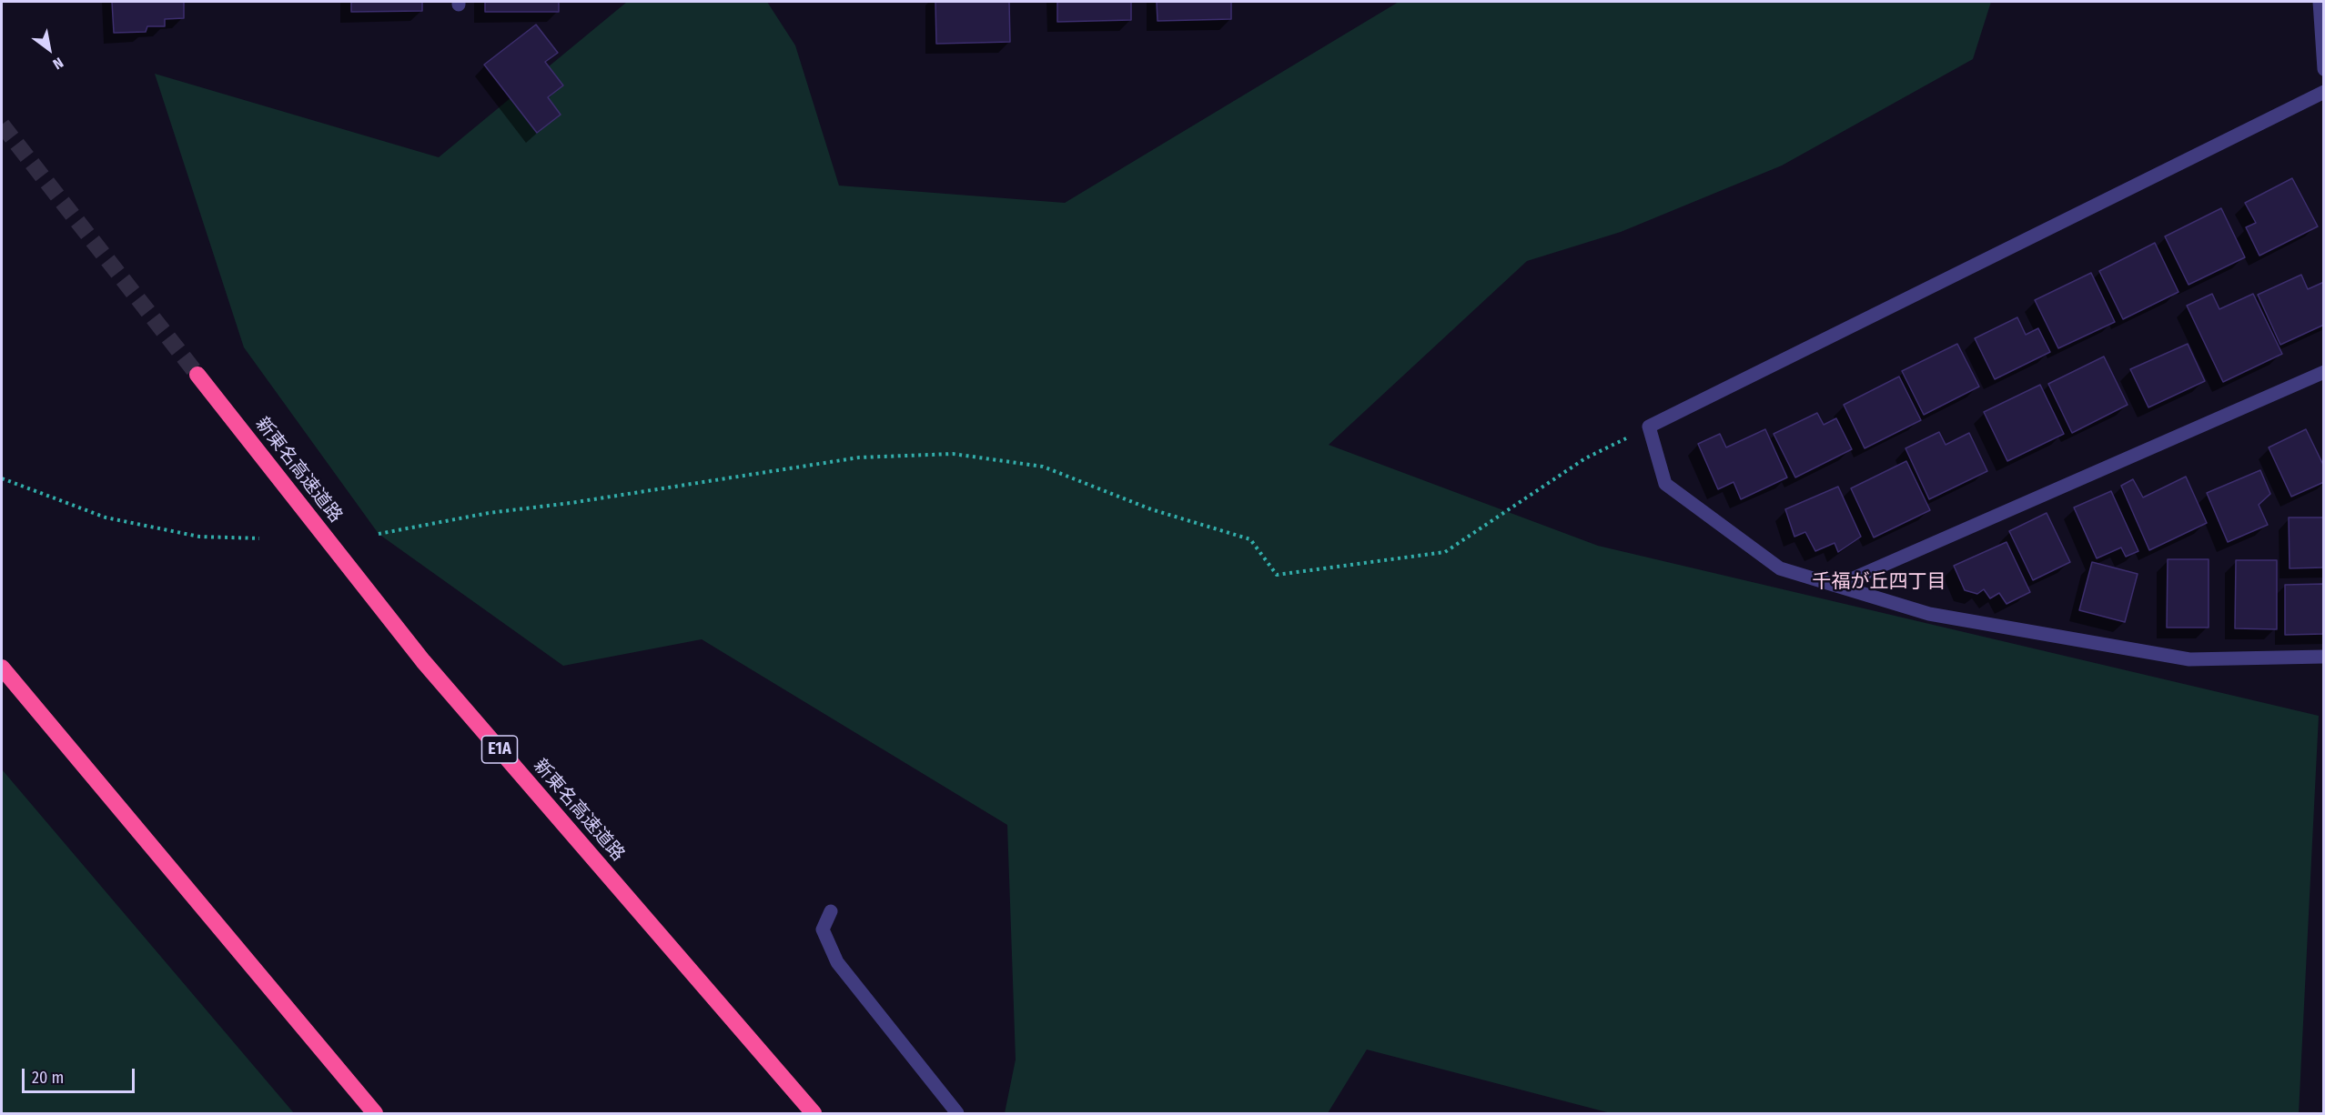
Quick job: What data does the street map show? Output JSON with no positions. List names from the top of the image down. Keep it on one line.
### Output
{"streets":{"highway":["新東名高速道路","E1A"]},"districts":["千福が丘四丁目"],"scale_bar":"20 m","north":"bottom right"}
